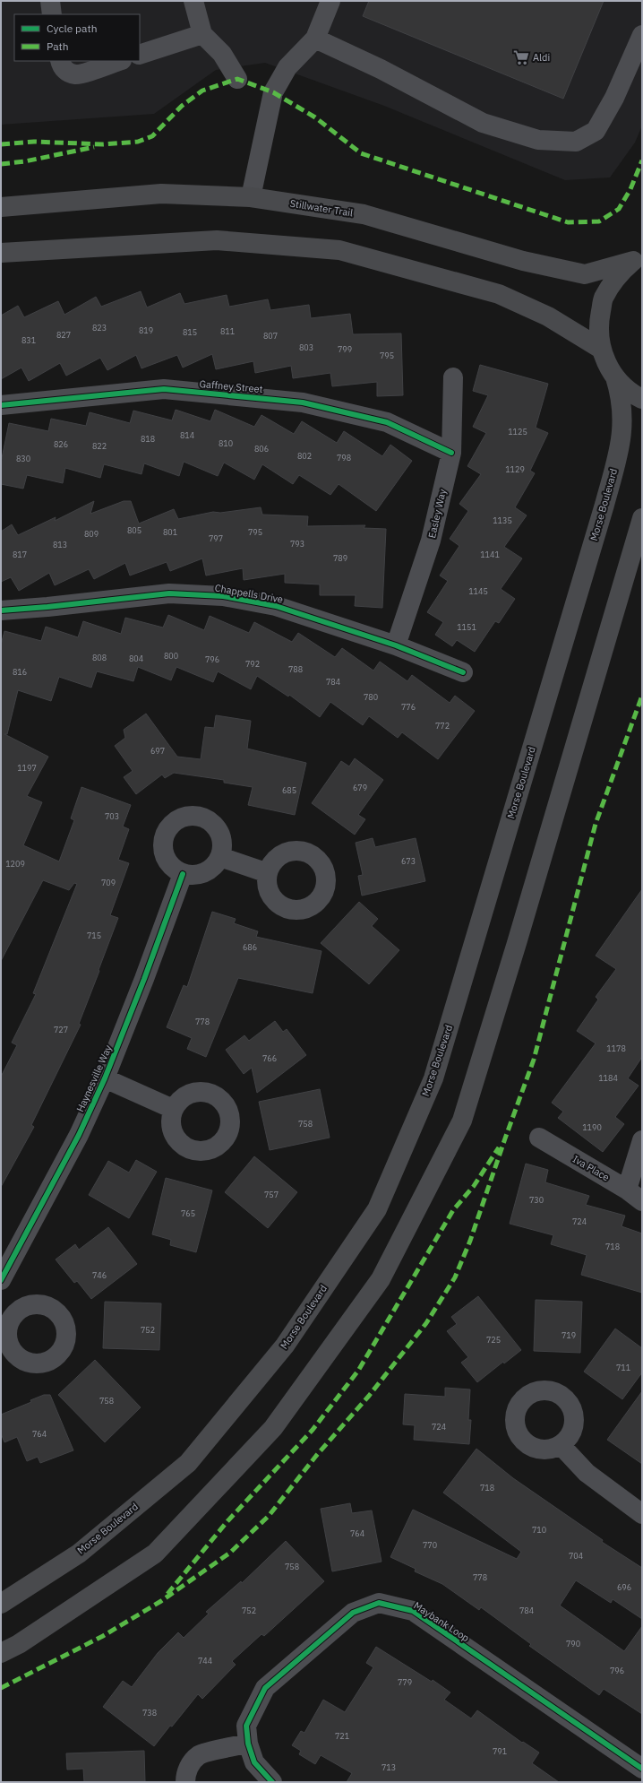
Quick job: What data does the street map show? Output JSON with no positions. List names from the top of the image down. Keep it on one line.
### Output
{"streets":{"main road":["Stillwater Trail","Morse Boulevard"],"street":["Gaffney Street","Easley Way","Chappells Drive","Haynesville Way","Iva Place","Maybank Loop"]},"crossings":[["Gaffney Street","Easley Way"],["Easley Way","Chappells Drive"]],"places":{"supermarket":["Aldi"]},"house_numbers":["823","819","811","815","827","807","831","803","799","795","1125","814","818","810","826","822","806","802","798","830","1129","1135","805","801","795","809","797","793","813","817","1141","789","1145","1151","800","808","804","796","792","788","816","784","780","776","772","697","1197","679","685","703","673","1209","709","715","686","778","727","1178","766","1184","758","1190","757","730","765","724","718","746","752","719","725","711","758","724","764","718","710","764","770","704","758","778","696","752","784","790","744","796","779","738","721","791","713"],"legend":["Cycle path","Path"]}
